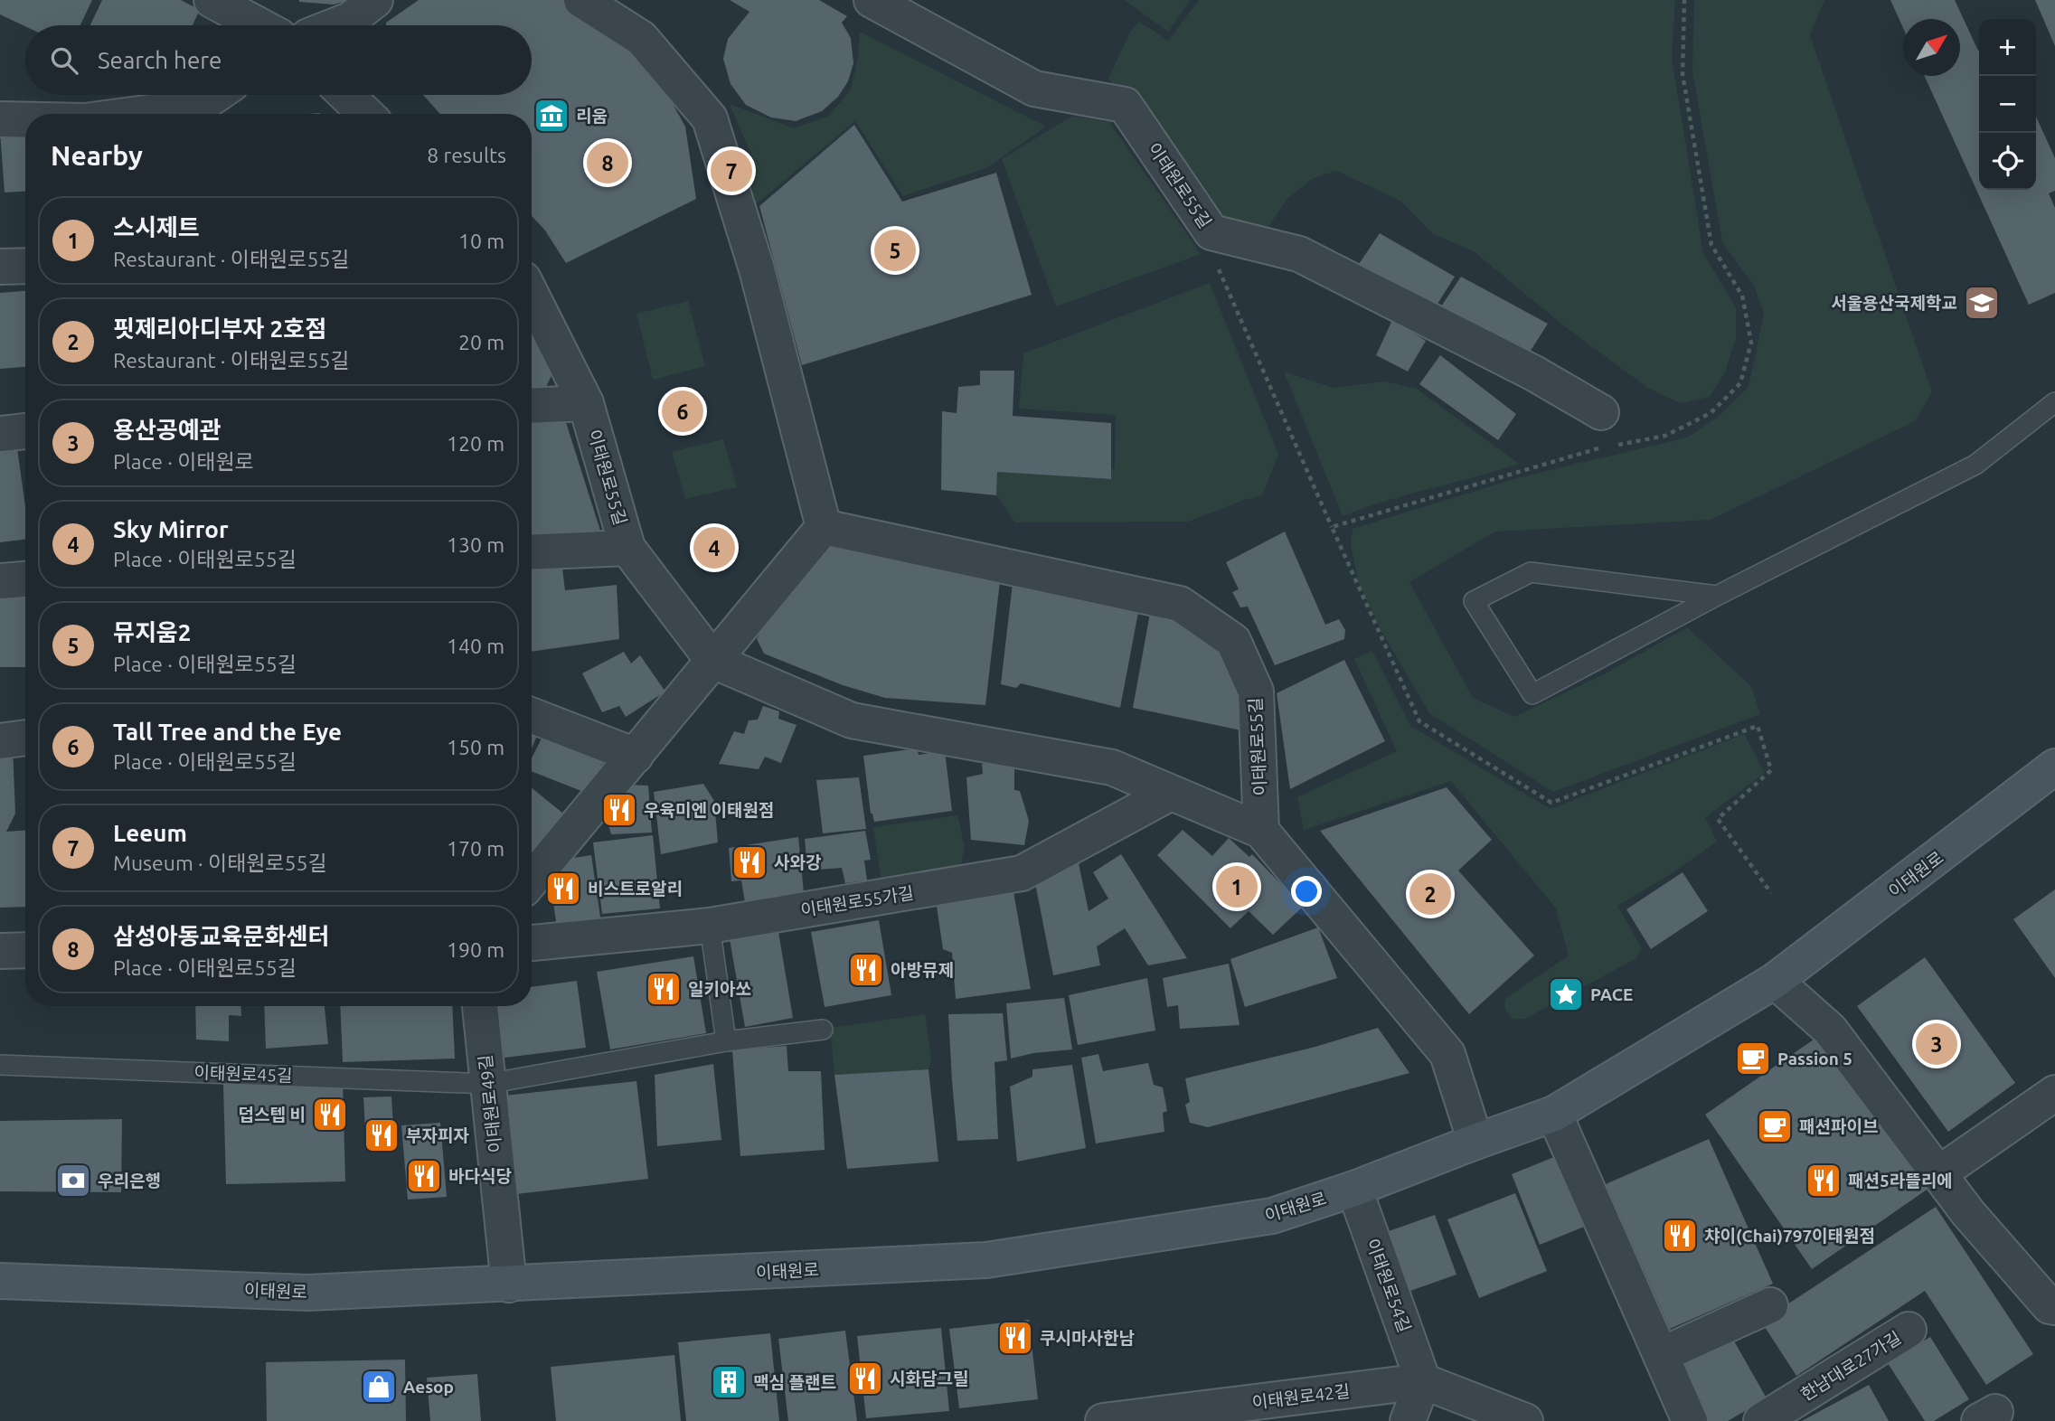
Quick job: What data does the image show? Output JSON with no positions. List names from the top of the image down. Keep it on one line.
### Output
{"streets":{"main road":["이태원로"],"street":["이태원로55길","이태원로55가길","이태원로49길","이태원로54길","한남대로27가길","이태원로42길"],"lane":["이태원로45길"]},"crossings":[["이태원로55길","이태원로"],["이태원로55길","이태원로55가길"],["이태원로","이태원로49길"],["이태원로","이태원로54길"],["이태원로45길","이태원로49길"],["이태원로54길","이태원로42길"]],"places":{"museum":["리움"],"school or university":["서울용산국제학교"],"restaurant":["우육미엔 이태원점","사와강","비스트로알리","아방뮤제","일키아쏘","덥스텝 비","부자피자","바다식당","패션5라뜰리에","챠이(Chai)797이태원점","쿠시마사한남","시화담그릴"],"place":["PACE"],"cafe":["Passion 5","패션파이브"],"bank":["우리은행"],"building":["맥심 플랜트"],"shop":["Aesop"]},"north":"top right","page":{"map_buttons":["+","−"],"search":"Search here","heading":["Nearby","8 results"],"pins":["8","7","5","6","4","1","2","3"],"list":[{"mark":"1","name":"스시제트","note":"Restaurant · 이태원로55길","value":"10 m"},{"mark":"2","name":"핏제리아디부자 2호점","note":"Restaurant · 이태원로55길","value":"20 m"},{"mark":"3","name":"용산공예관","note":"Place · 이태원로","value":"120 m"},{"mark":"4","name":"Sky Mirror","note":"Place · 이태원로55길","value":"130 m"},{"mark":"5","name":"뮤지움2","note":"Place · 이태원로55길","value":"140 m"},{"mark":"6","name":"Tall Tree and the Eye","note":"Place · 이태원로55길","value":"150 m"},{"mark":"7","name":"Leeum","note":"Museum · 이태원로55길","value":"170 m"},{"mark":"8","name":"삼성아동교육문화센터","note":"Place · 이태원로55길","value":"190 m"}]}}
